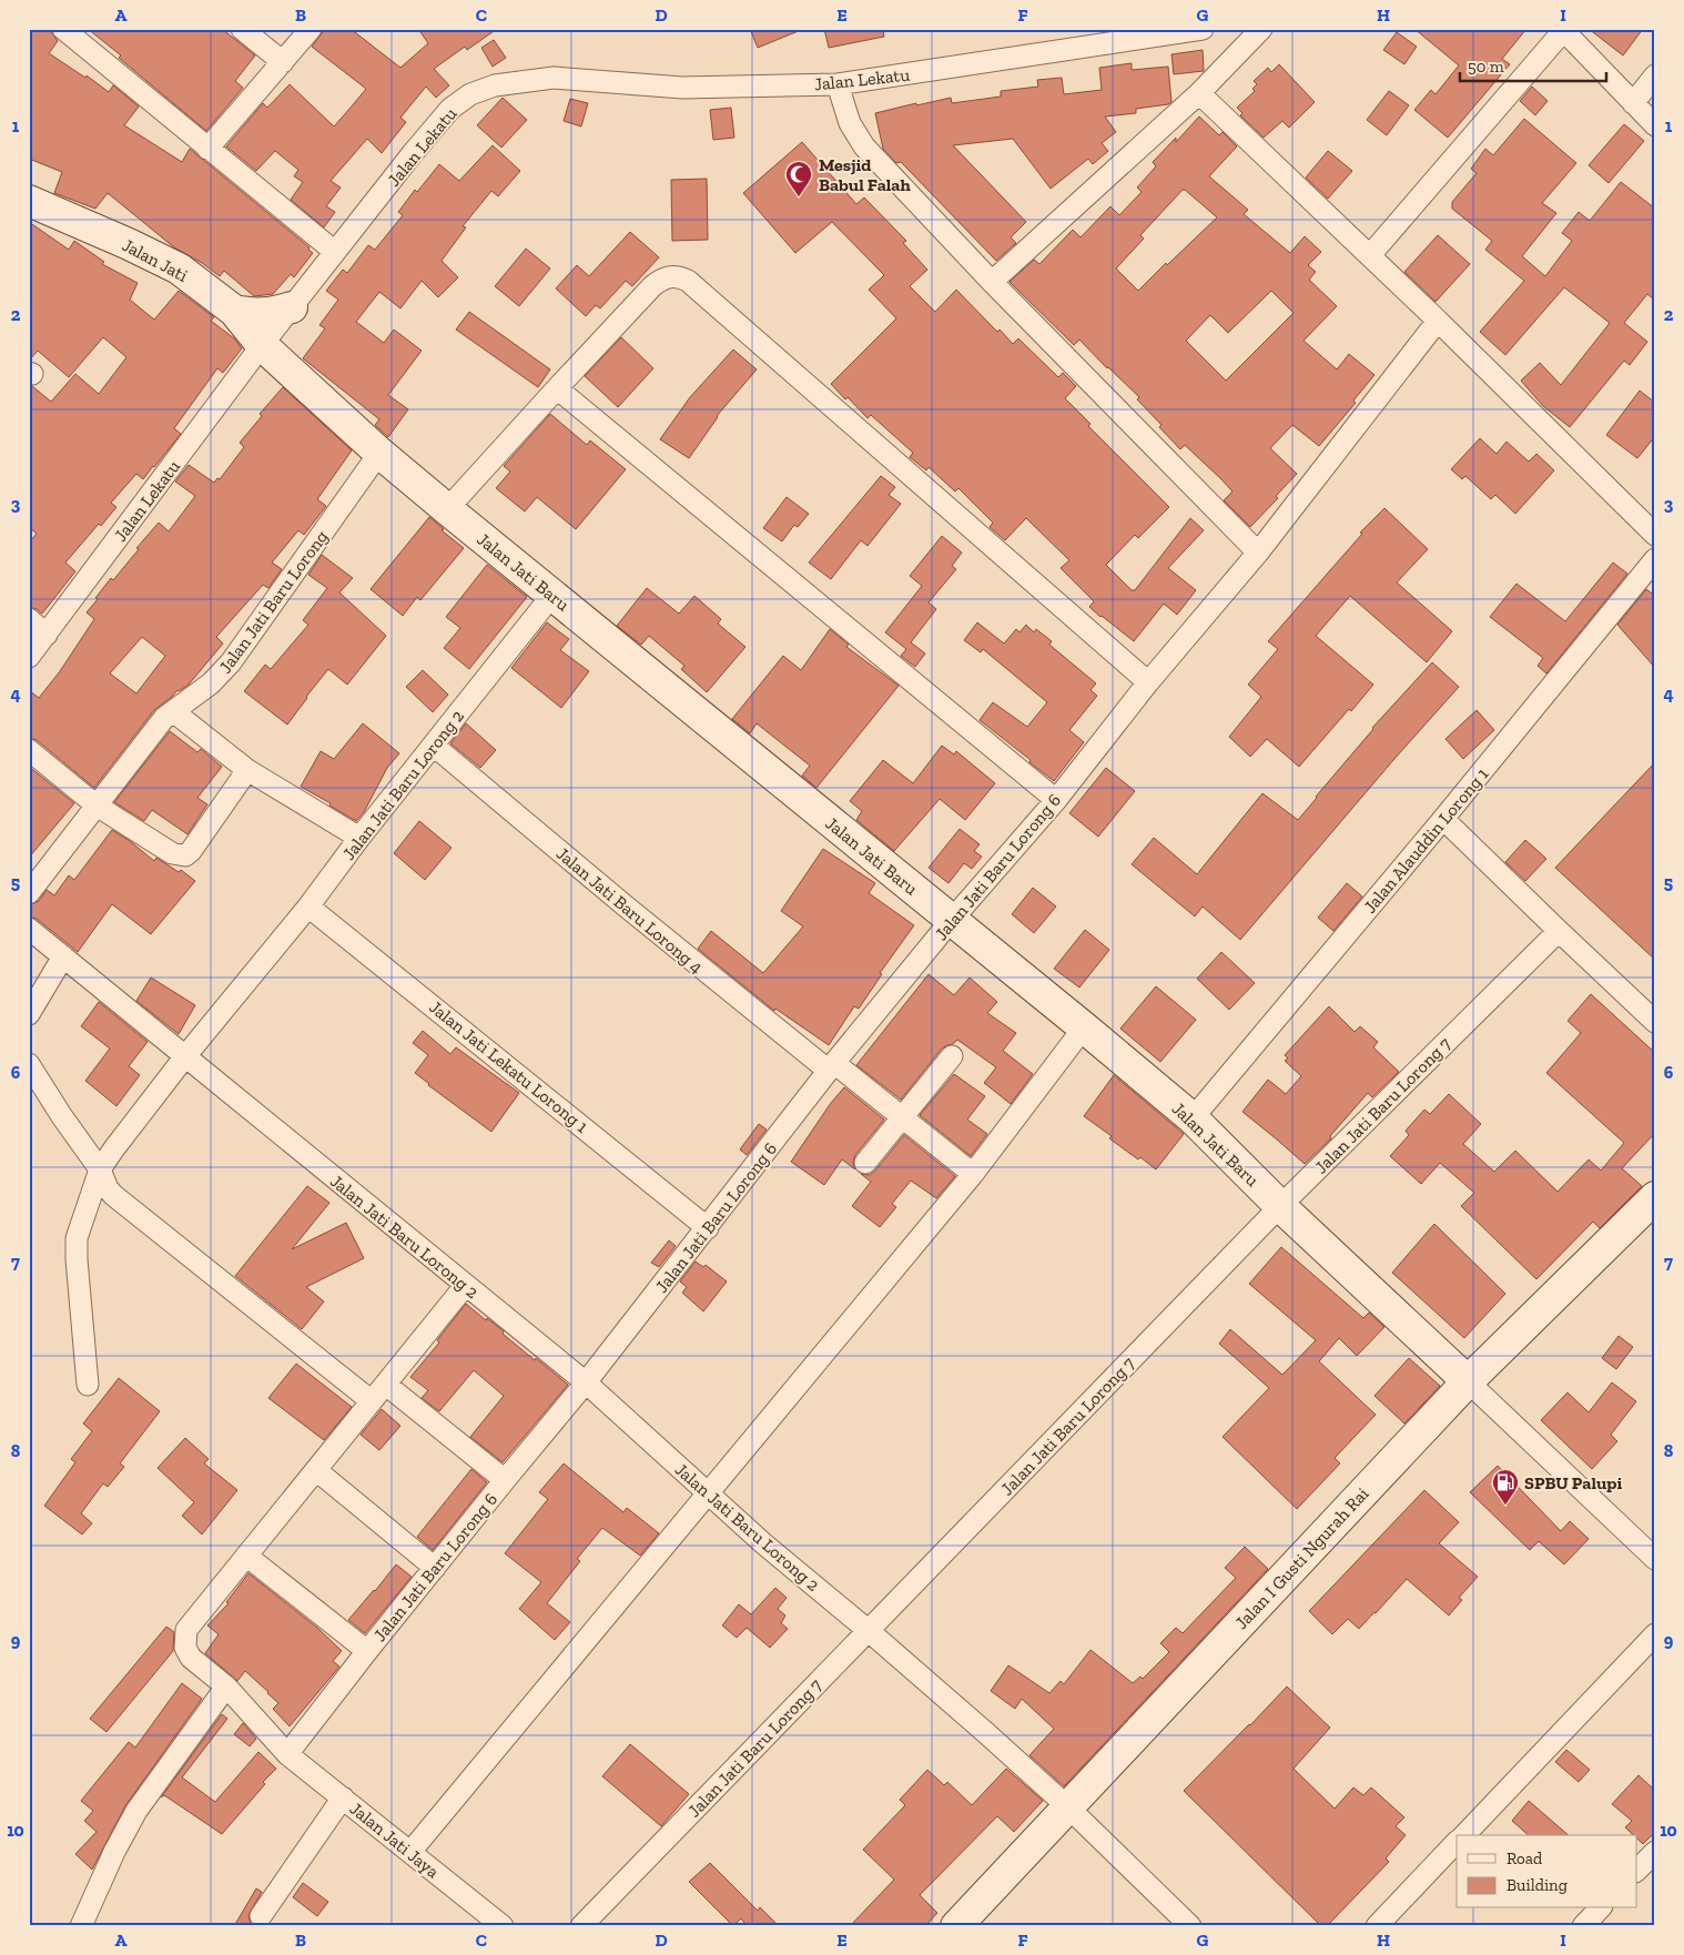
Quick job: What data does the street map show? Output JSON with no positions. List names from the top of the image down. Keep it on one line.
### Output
{"streets":{"street":["Jalan Lekatu","Jalan Jati","Jalan Jati Baru","Jalan Jati Baru Lorong","Jalan Jati Baru Lorong 2","Jalan Alauddin Lorong 1","Jalan Jati Baru Lorong 6","Jalan Jati Baru Lorong 4","Jalan Jati Lekatu Lorong 1","Jalan Jati Baru Lorong 7","Jalan I Gusti Ngurah Rai","Jalan Jati Jaya"]},"crossings":[["Jalan Lekatu","Jalan Jati"],["Jalan Lekatu","Jalan Jati Baru"],["Jalan Jati","Jalan Jati Baru"],["Jalan Jati Baru","Jalan Jati Baru Lorong"],["Jalan Jati Baru","Jalan Jati Baru Lorong 2"],["Jalan Jati Baru","Jalan Alauddin Lorong 1"],["Jalan Jati Baru","Jalan Jati Baru Lorong 6"],["Jalan Jati Baru","Jalan Jati Baru Lorong 7"],["Jalan Jati Baru","Jalan I Gusti Ngurah Rai"],["Jalan Jati Baru Lorong 2","Jalan Jati Baru Lorong 6"],["Jalan Jati Baru Lorong 2","Jalan Jati Baru Lorong 4"],["Jalan Jati Baru Lorong 2","Jalan Jati Lekatu Lorong 1"],["Jalan Jati Baru Lorong 2","Jalan Jati Baru Lorong 7"],["Jalan Jati Baru Lorong 2","Jalan I Gusti Ngurah Rai"],["Jalan Jati Baru Lorong 2","Jalan Jati Jaya"],["Jalan Jati Baru Lorong 6","Jalan Jati Baru Lorong 4"],["Jalan Jati Baru Lorong 6","Jalan Jati Lekatu Lorong 1"],["Jalan Jati Baru Lorong 6","Jalan Jati Jaya"]],"places":{"mosque":["Mesjid Babul Falah"],"fuel station":["SPBU Palupi"]},"legend":["Road","Building"],"scale_bar":"50 m","grid":{"columns":["A","B","C","D","E","F","G","H","I"],"rows":["1","2","3","4","5","6","7","8","9","10"]}}
